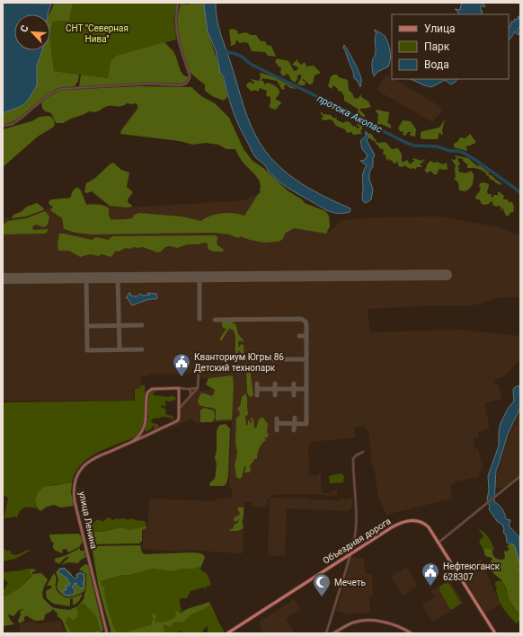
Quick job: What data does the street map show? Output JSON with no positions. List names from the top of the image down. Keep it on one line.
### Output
{"streets":{"main road":["Объездная дорога"],"street":["улица Ленина"]},"water":["протока Акопас"],"parks":["СНТ \"Северная Нива\""],"places":{"public building":["Кванториум Югры 86 Детский технопарк","Нефтеюганск 628307"],"mosque":["Мечеть"]},"legend":["Улица","Парк","Вода"],"north":"top left"}
